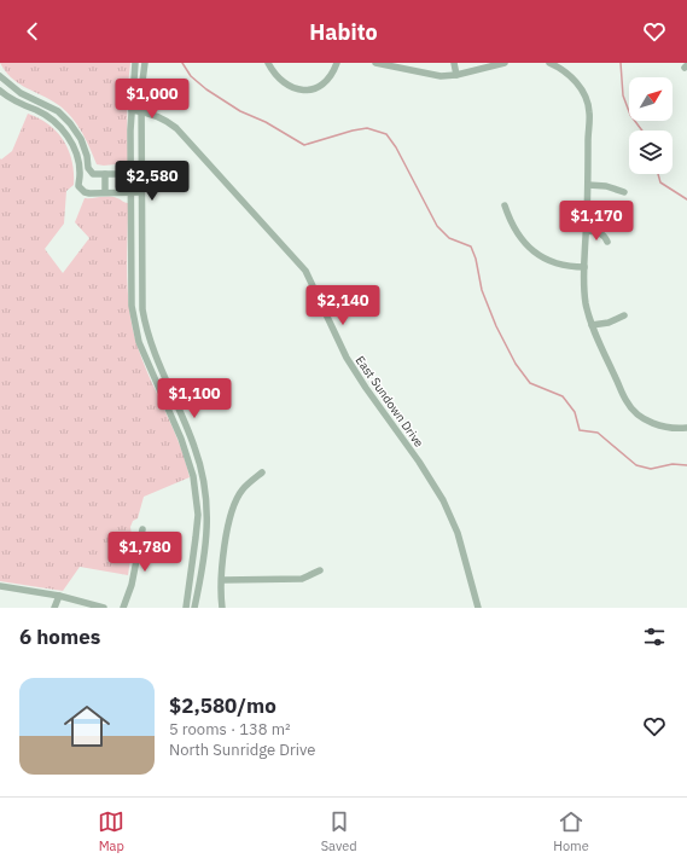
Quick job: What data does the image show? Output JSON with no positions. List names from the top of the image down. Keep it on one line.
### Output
{"streets":{"street":["East Sundown Drive"]},"north":"top right","page":{"header":"Habito","price":["$1,000","$2,580","$1,170","$2,140","$1,100","$1,780"],"heading":"6 homes","list":[{"name":"$2,580/mo","note":"5 rooms · 138 m² · North Sunridge Drive"}],"tabs":["Map","Saved","Home"]}}
